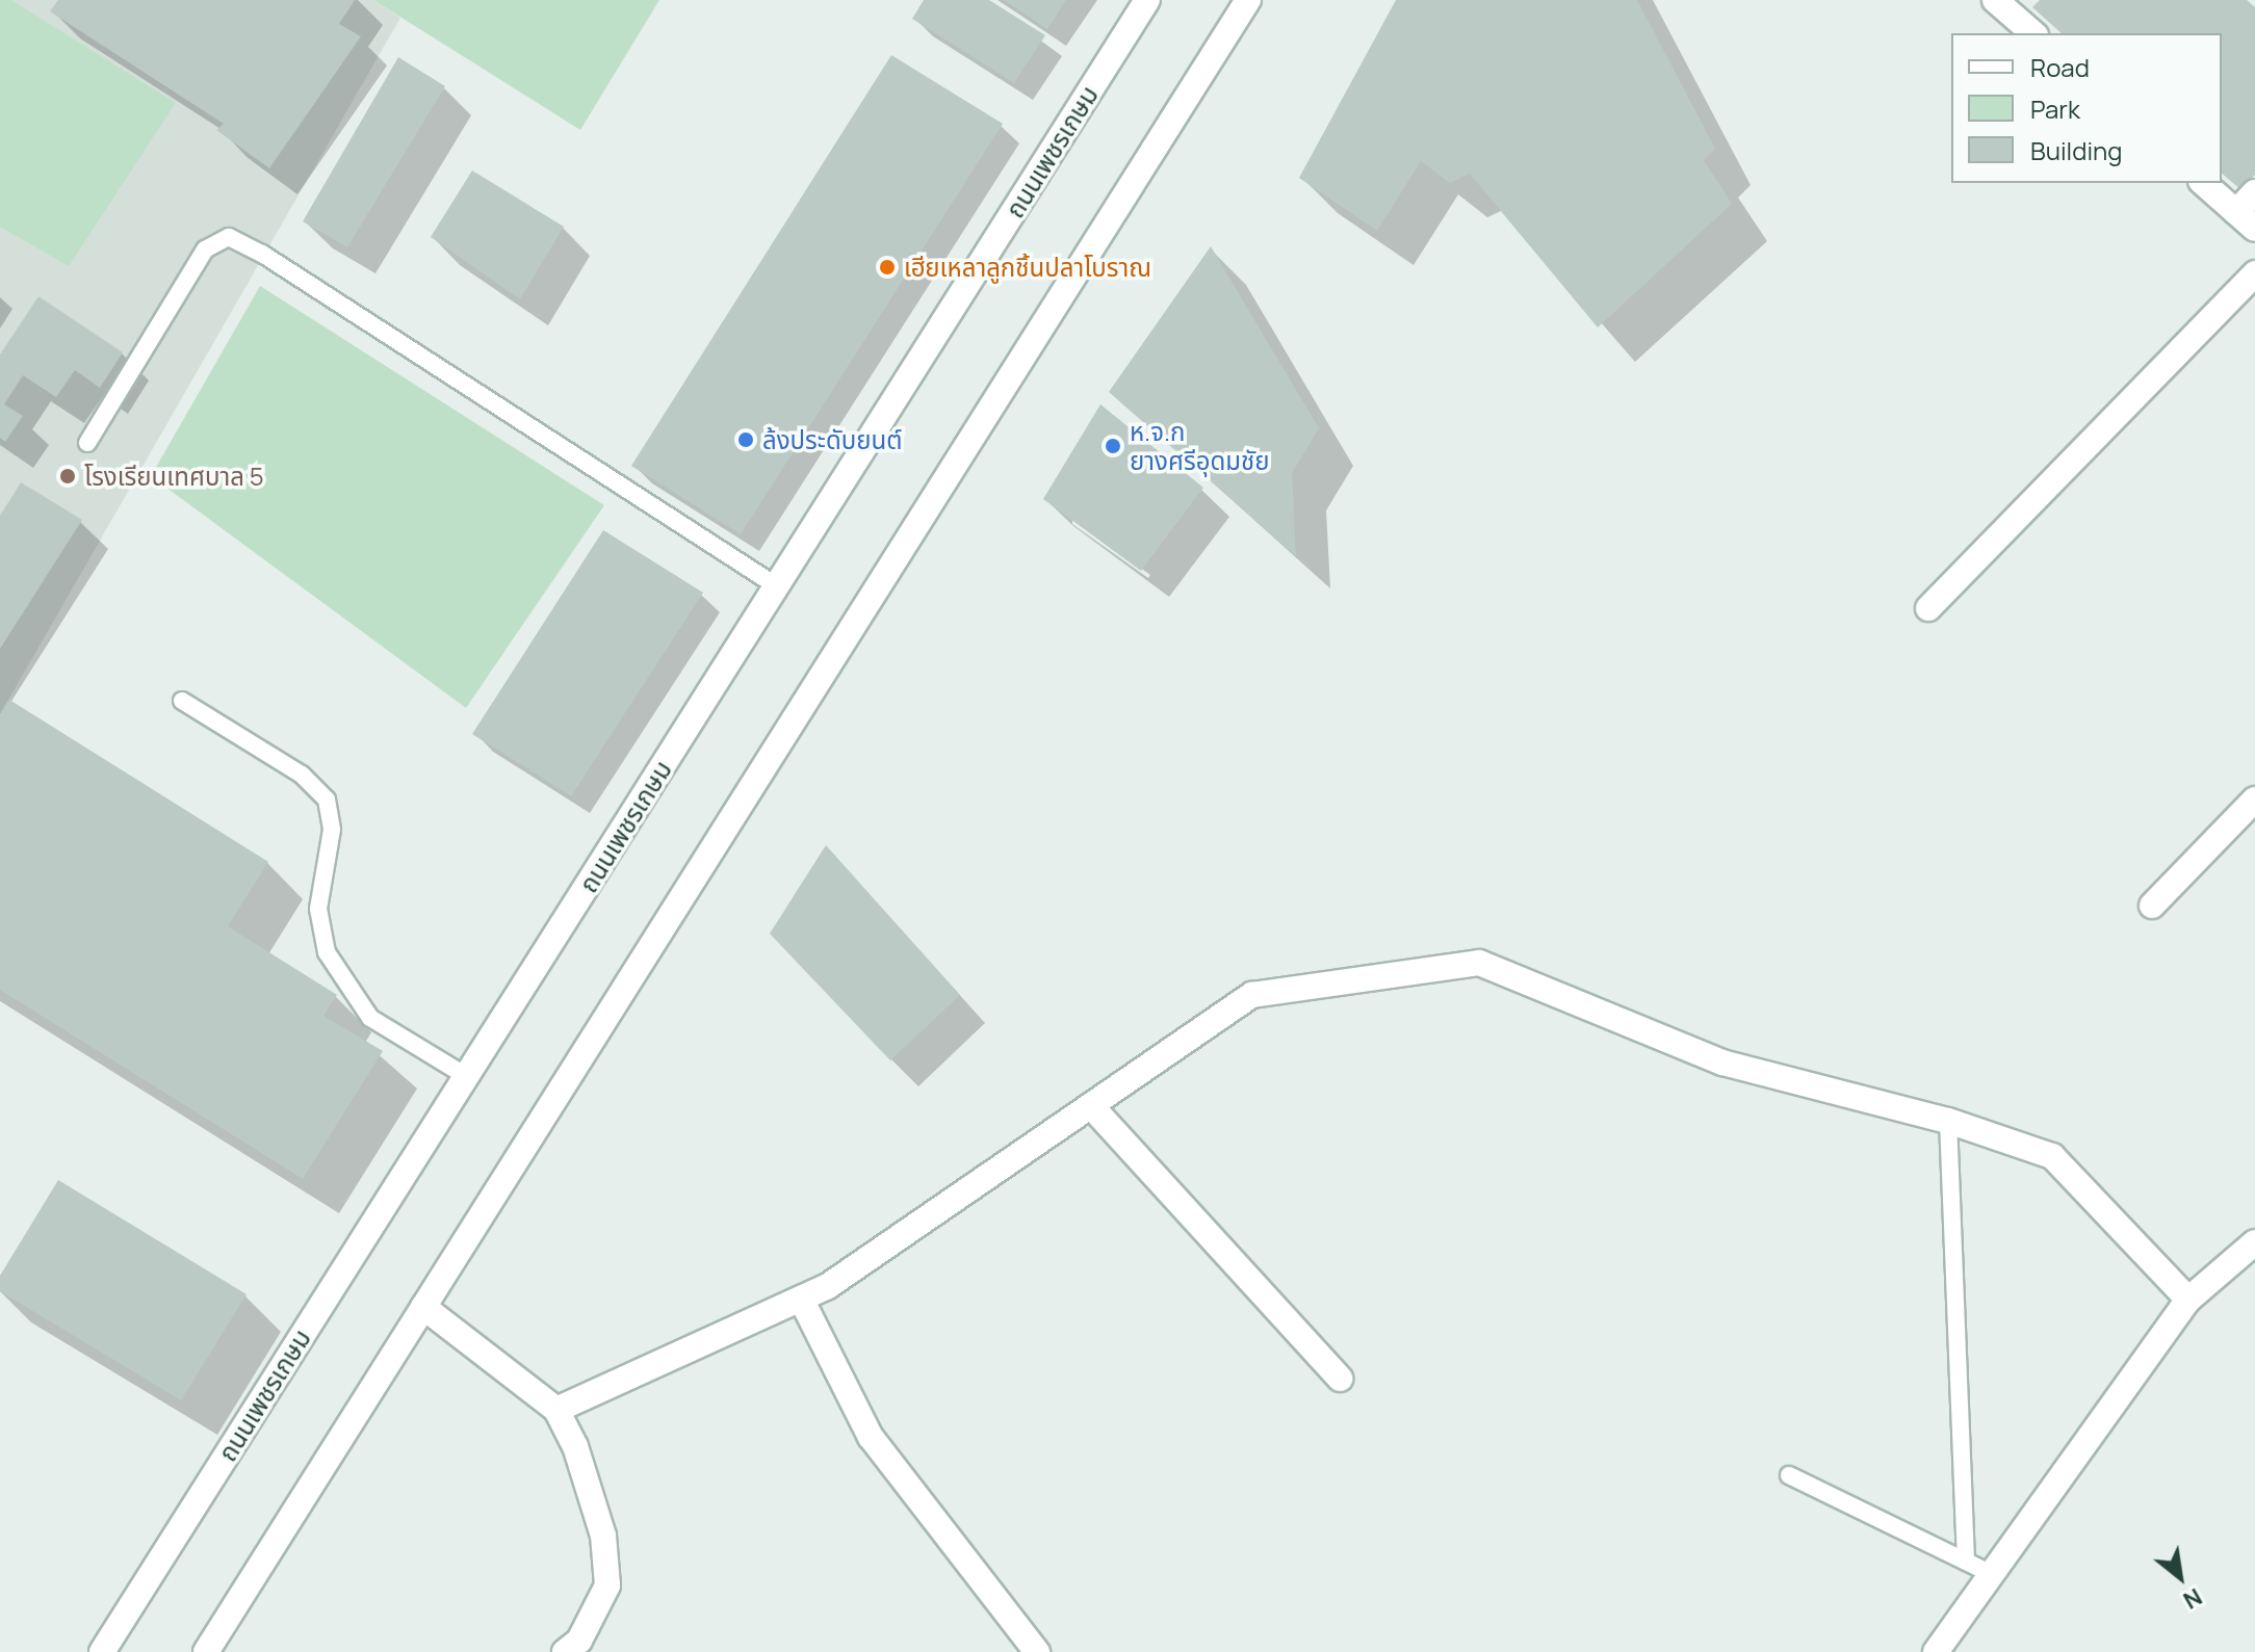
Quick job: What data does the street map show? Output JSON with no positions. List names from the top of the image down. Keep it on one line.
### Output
{"streets":{"street":["ถนนเพชรเกษม"]},"places":["เฮียเหลาลูกชิ้นปลาโบราณ","ล้งประดับยนต์","ห.จ.ก ยางศรีอุดมชัย","โรงเรียนเทศบาล 5"],"legend":["Road","Park","Building"],"north":"bottom right"}
